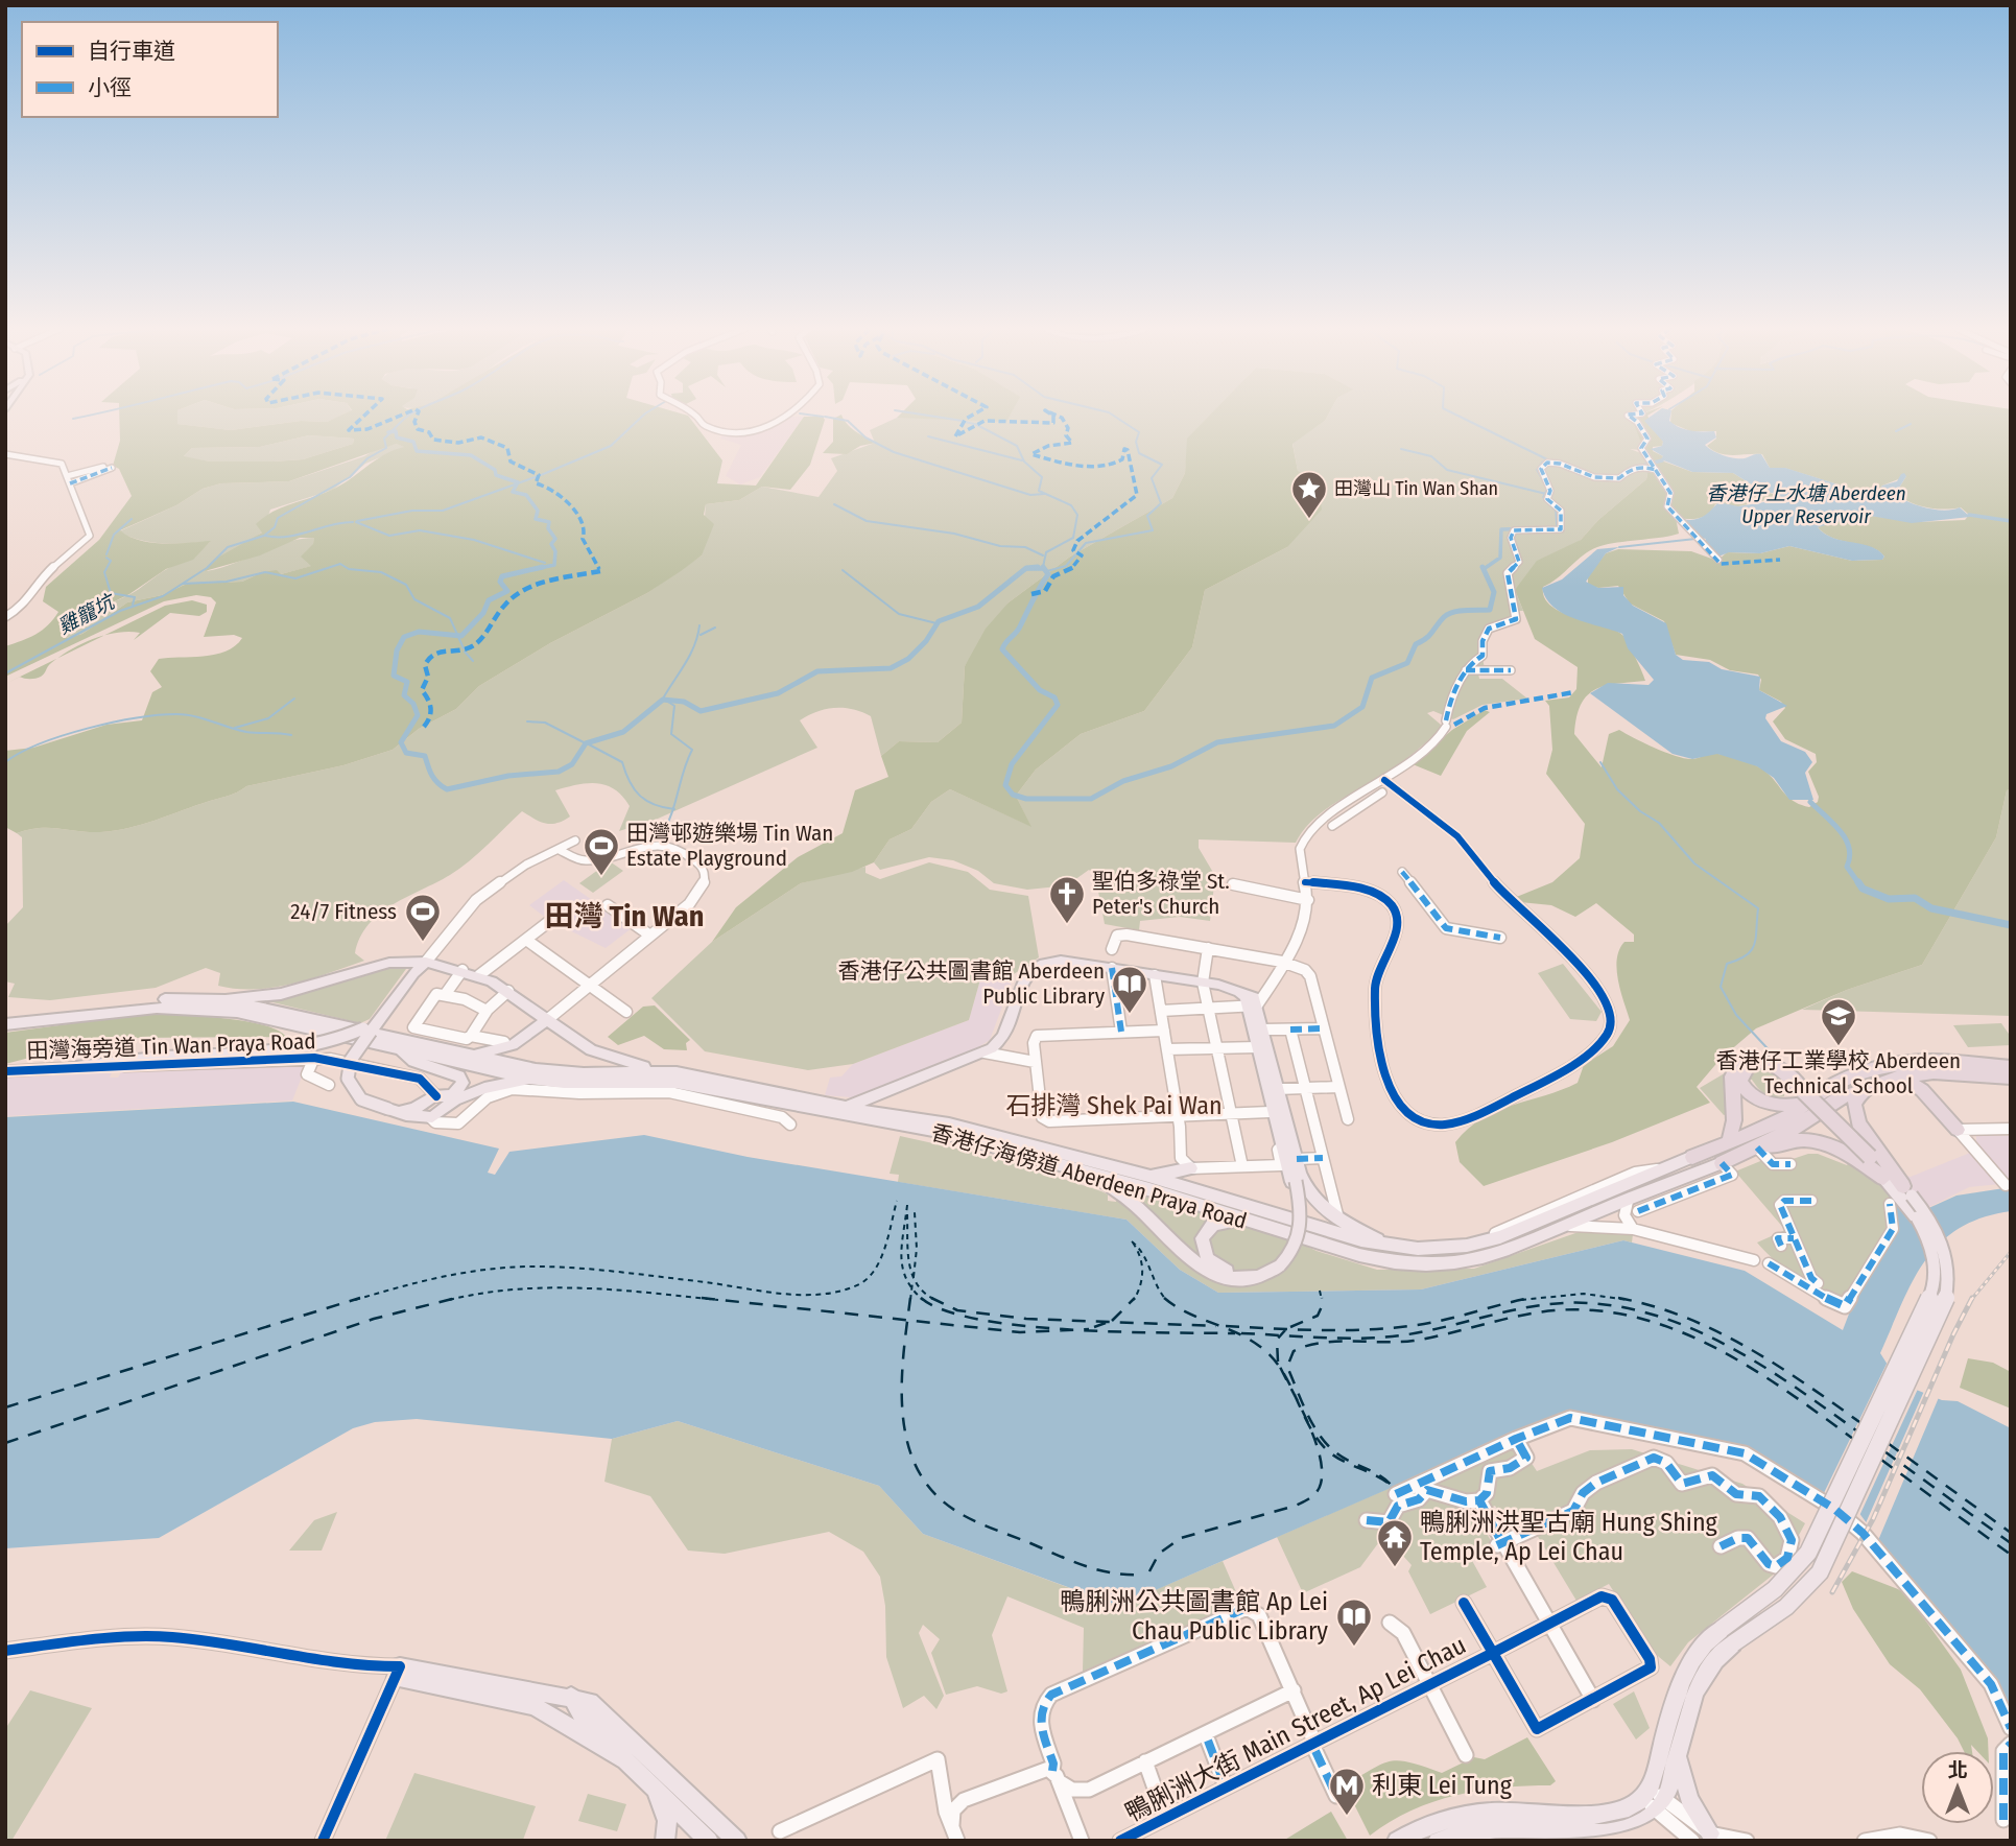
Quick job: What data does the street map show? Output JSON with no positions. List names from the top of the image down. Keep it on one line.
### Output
{"streets":{"highway":["香港仔海傍道 Aberdeen Praya Road"],"street":["田灣海旁道 Tin Wan Praya Road","鴨脷洲大街 Main Street, Ap Lei Chau"]},"districts":["田灣 Tin Wan","石排灣 Shek Pai Wan"],"water":["香港仔上水塘 Aberdeen Upper Reservoir","雞籠坑"],"places":{"place":["田灣山 Tin Wan Shan"],"sports":["田灣邨遊樂場 Tin Wan Estate Playground","24/7 Fitness"],"church":["聖伯多祿堂 St. Peter's Church"],"library":["香港仔公共圖書館 Aberdeen Public Library","鴨脷洲公共圖書館 Ap Lei Chau Public Library"],"school or university":["香港仔工業學校 Aberdeen Technical School"],"temple":["鴨脷洲洪聖古廟 Hung Shing Temple, Ap Lei Chau"],"metro station":["利東 Lei Tung"]},"legend":["自行車道","小徑"],"north":"top"}
